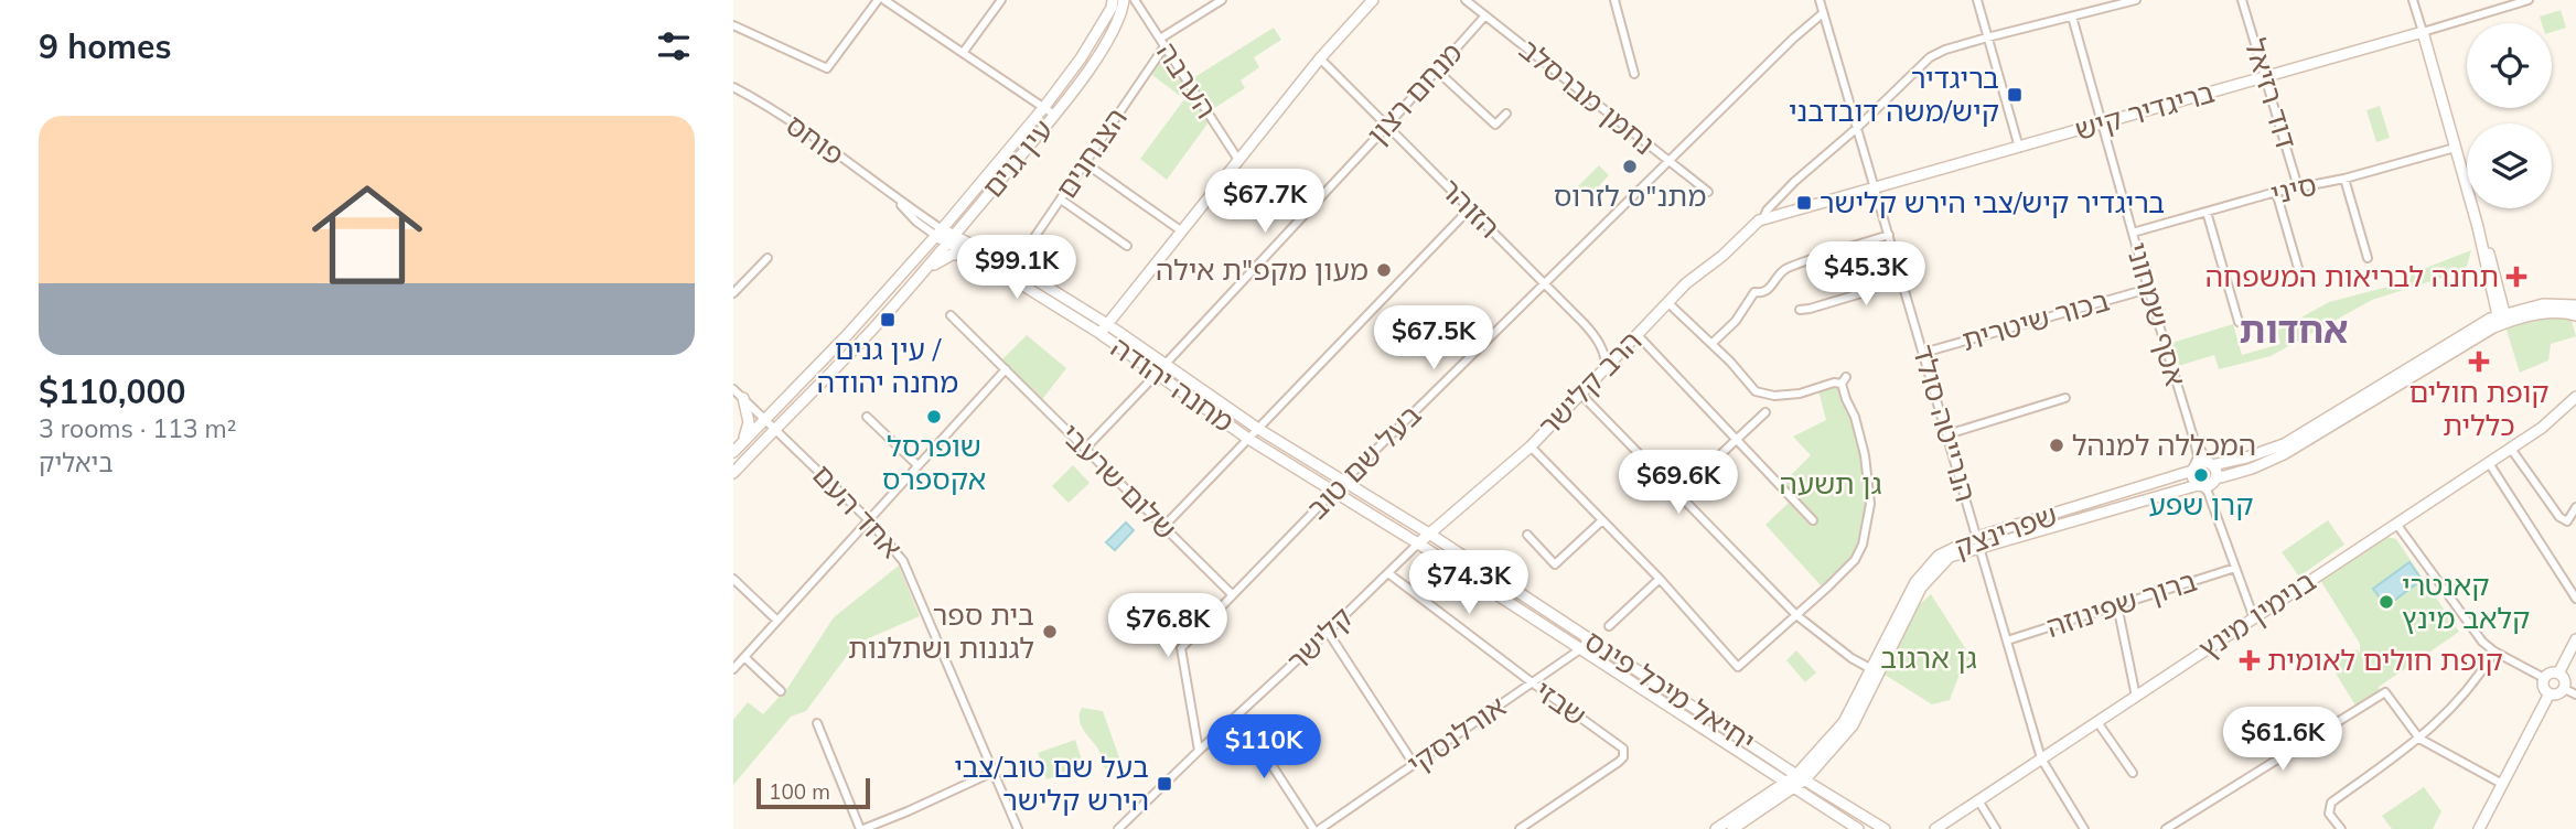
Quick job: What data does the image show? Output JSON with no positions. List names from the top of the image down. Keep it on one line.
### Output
{"streets":{"street":["הערבה","מנחם רצון","דוד רזיאל","נחמן מברסלב","בריגדיר קיש","פוחס","הצנחנים","עין גנים","סיני","הזוהר","אסף שמחוני","בכור שיטרית","הרב קלישר","מחנה יהודה","הנרייטה סולד","בעל שם טוב","שלום שרעבי","אחד העם","שפרינצק","ברוך שפינוזה","בנימין מינץ","קלישר","יחיאל מיכל פינס","שבזי","אורלנסקי"]},"crossings":[["הערבה","הצנחנים"],["מנחם רצון","נחמן מברסלב"],["מנחם רצון","הזוהר"],["מנחם רצון","מחנה יהודה"],["מנחם רצון","שלום שרעבי"],["דוד רזיאל","בריגדיר קיש"],["דוד רזיאל","סיני"],["נחמן מברסלב","בעל שם טוב"],["בריגדיר קיש","אסף שמחוני"],["בריגדיר קיש","הרב קלישר"],["בריגדיר קיש","הנרייטה סולד"],["פוחס","עין גנים"],["פוחס","מחנה יהודה"],["עין גנים","מחנה יהודה"],["עין גנים","אחד העם"],["סיני","אסף שמחוני"],["הזוהר","הרב קלישר"],["הזוהר","בעל שם טוב"],["אסף שמחוני","בכור שיטרית"],["אסף שמחוני","שפרינצק"],["בכור שיטרית","הנרייטה סולד"],["הרב קלישר","קלישר"],["הרב קלישר","יחיאל מיכל פינס"],["מחנה יהודה","יחיאל מיכל פינס"],["הנרייטה סולד","בעל שם טוב"],["הנרייטה סולד","שפרינצק"],["הנרייטה סולד","ברוך שפינוזה"],["הנרייטה סולד","בנימין מינץ"],["בעל שם טוב","שלום שרעבי"],["בעל שם טוב","קלישר"],["בעל שם טוב","יחיאל מיכל פינס"],["שפרינצק","יחיאל מיכל פינס"],["קלישר","יחיאל מיכל פינס"],["קלישר","שבזי"],["יחיאל מיכל פינס","אורלנסקי"],["שבזי","אורלנסקי"]],"districts":["אחדות"],"parks":["גן תשעה","גן ארגוב"],"places":{"transit":["בריגדיר קיש/משה דובדבני","בריגדיר קיש/צבי הירש קלישר","עין גנים / מחנה יהודה","בעל שם טוב/צבי הירש קלישר"],"other":["מתנ\"ס לזרוס","מעון מקפ\"ת אילה","שופרסל אקספרס","המכללה למנהל","קרן שפע","קאנטרי קלאב מינץ","בית ספר לגננות ושתלנות"],"health":["תחנה לבריאות המשפחה","קופת חולים כללית","קופת חולים לאומית"]},"scale_bar":"100 m","page":{"heading":"9 homes","list":[{"name":"$110,000","note":"3 rooms · 113 m² · ביאליק"}],"price":["$67.7K","$99.1K","$45.3K","$67.5K","$69.6K","$74.3K","$76.8K","$61.6K","$110K"],"scale":"100 m"}}
